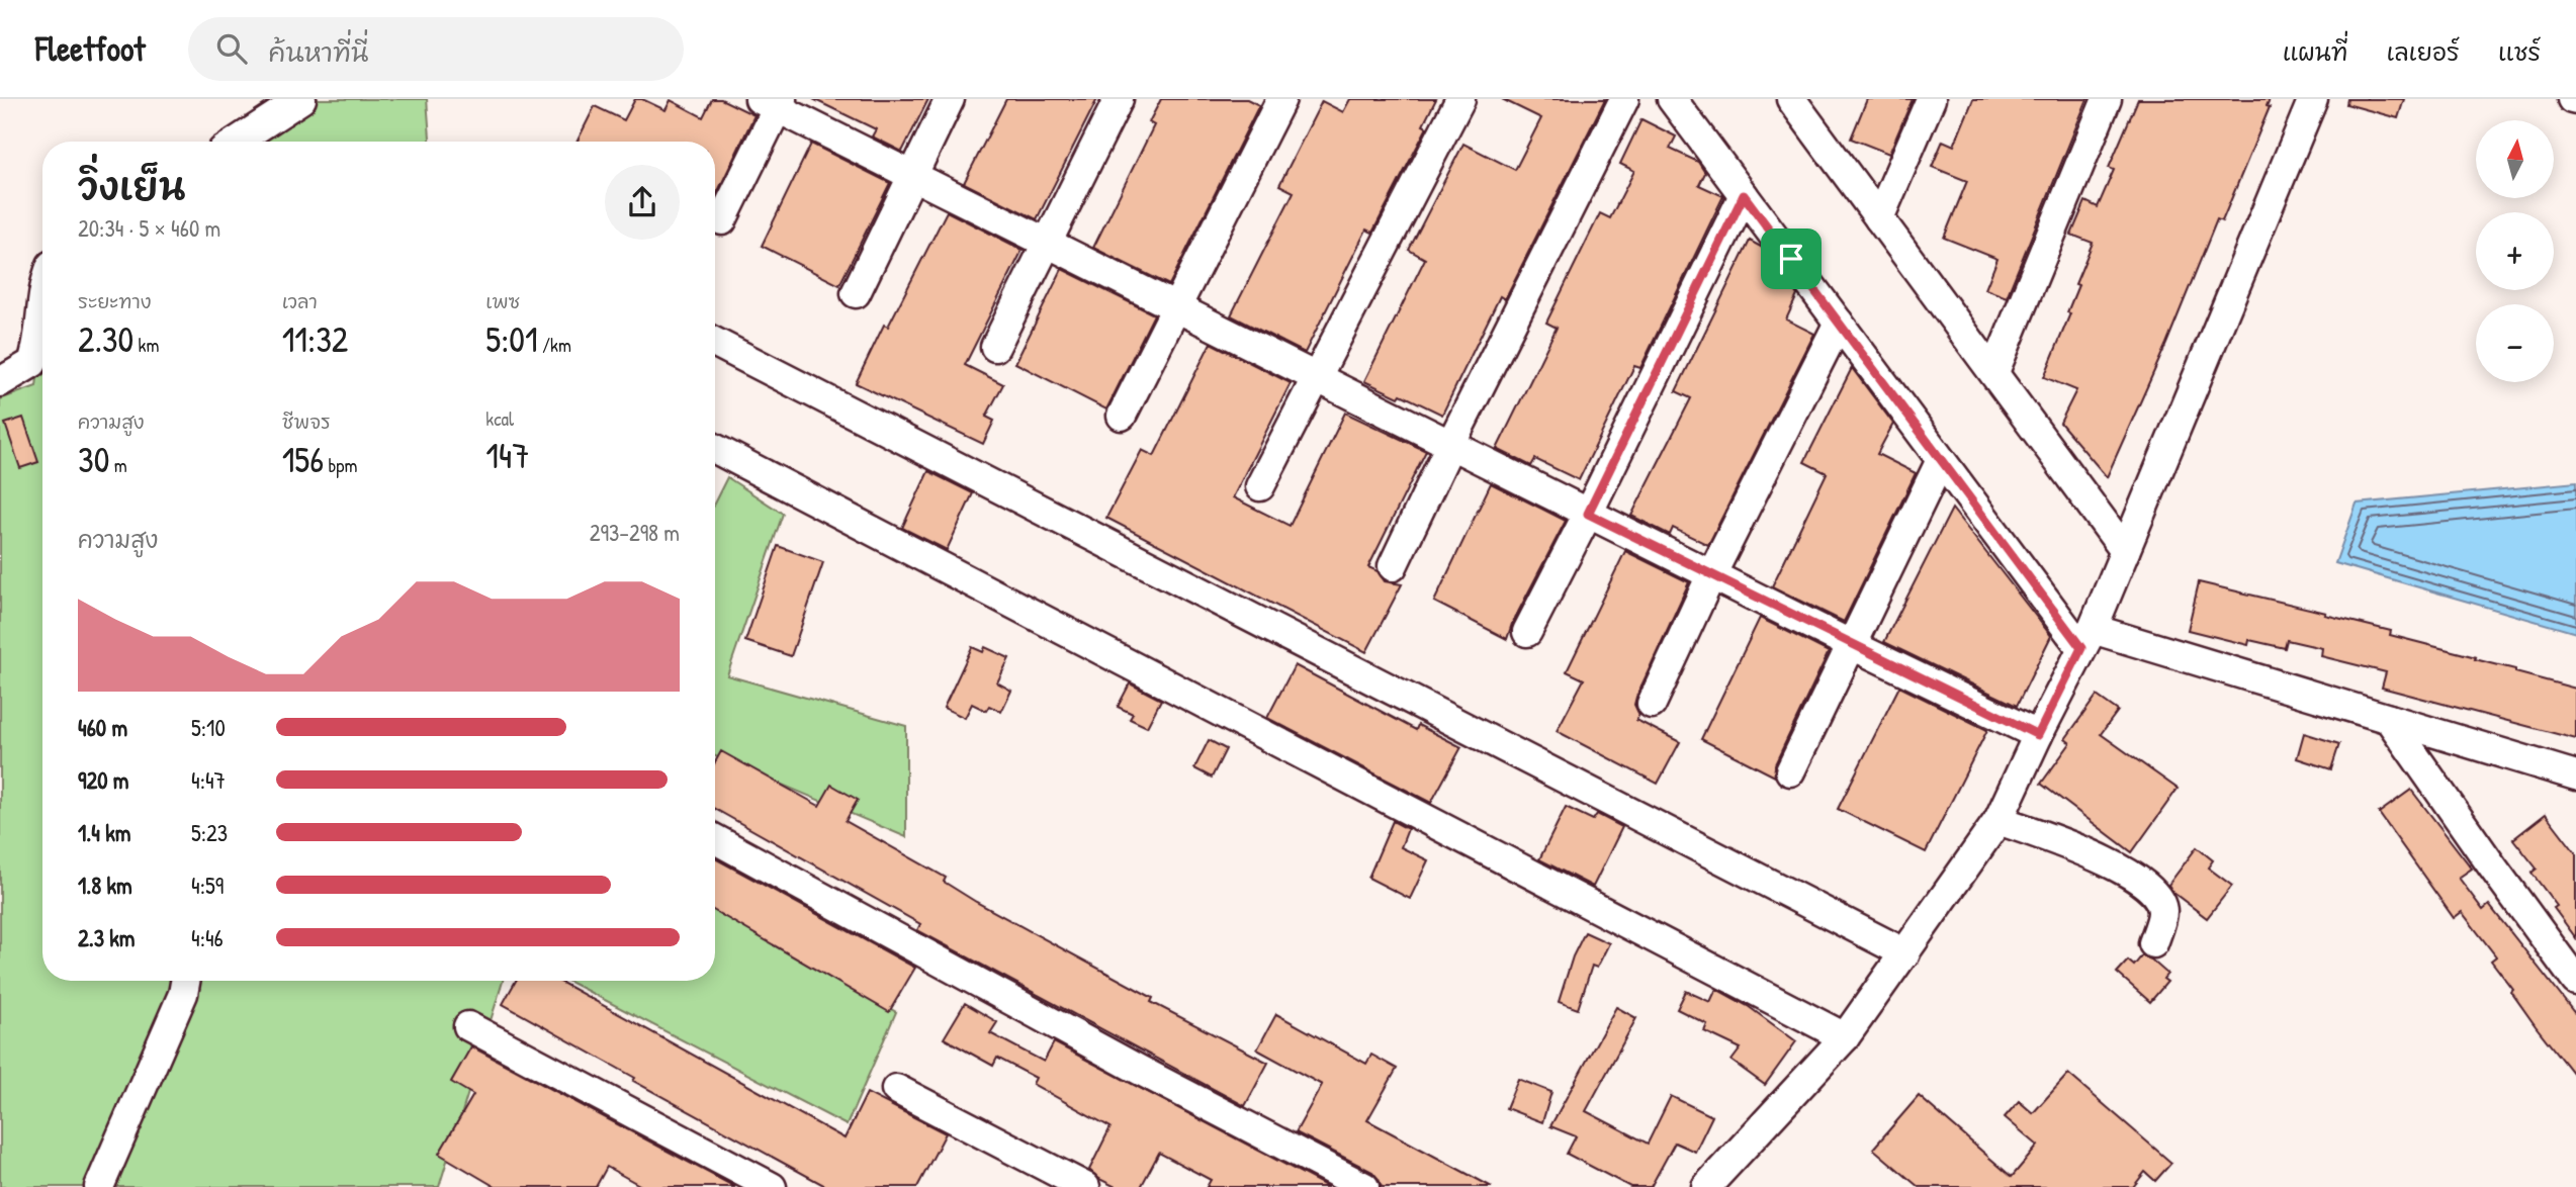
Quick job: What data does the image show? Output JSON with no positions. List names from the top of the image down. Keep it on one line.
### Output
{"north":"top","page":{"header":"Fleetfoot","search":"ค้นหาที่นี่","nav":["แผนที่","เลเยอร์","แชร์"],"map_buttons":["+","−"],"heading":["วิ่งเย็น","20:34 · 5 × 460 m"],"stats":[["ระยะทาง","2.30 km"],["เวลา","11:32"],["เพซ","5:01 /km"],["ความสูง","30 m"],["ชีพจร","156 bpm"],["kcal","147"]],"chart":["ความสูง","293–298 m"],"list":[{"name":"460 m","note":"5:10"},{"name":"920 m","note":"4:47"},{"name":"1.4 km","note":"5:23"},{"name":"1.8 km","note":"4:59"},{"name":"2.3 km","note":"4:46"}]}}
